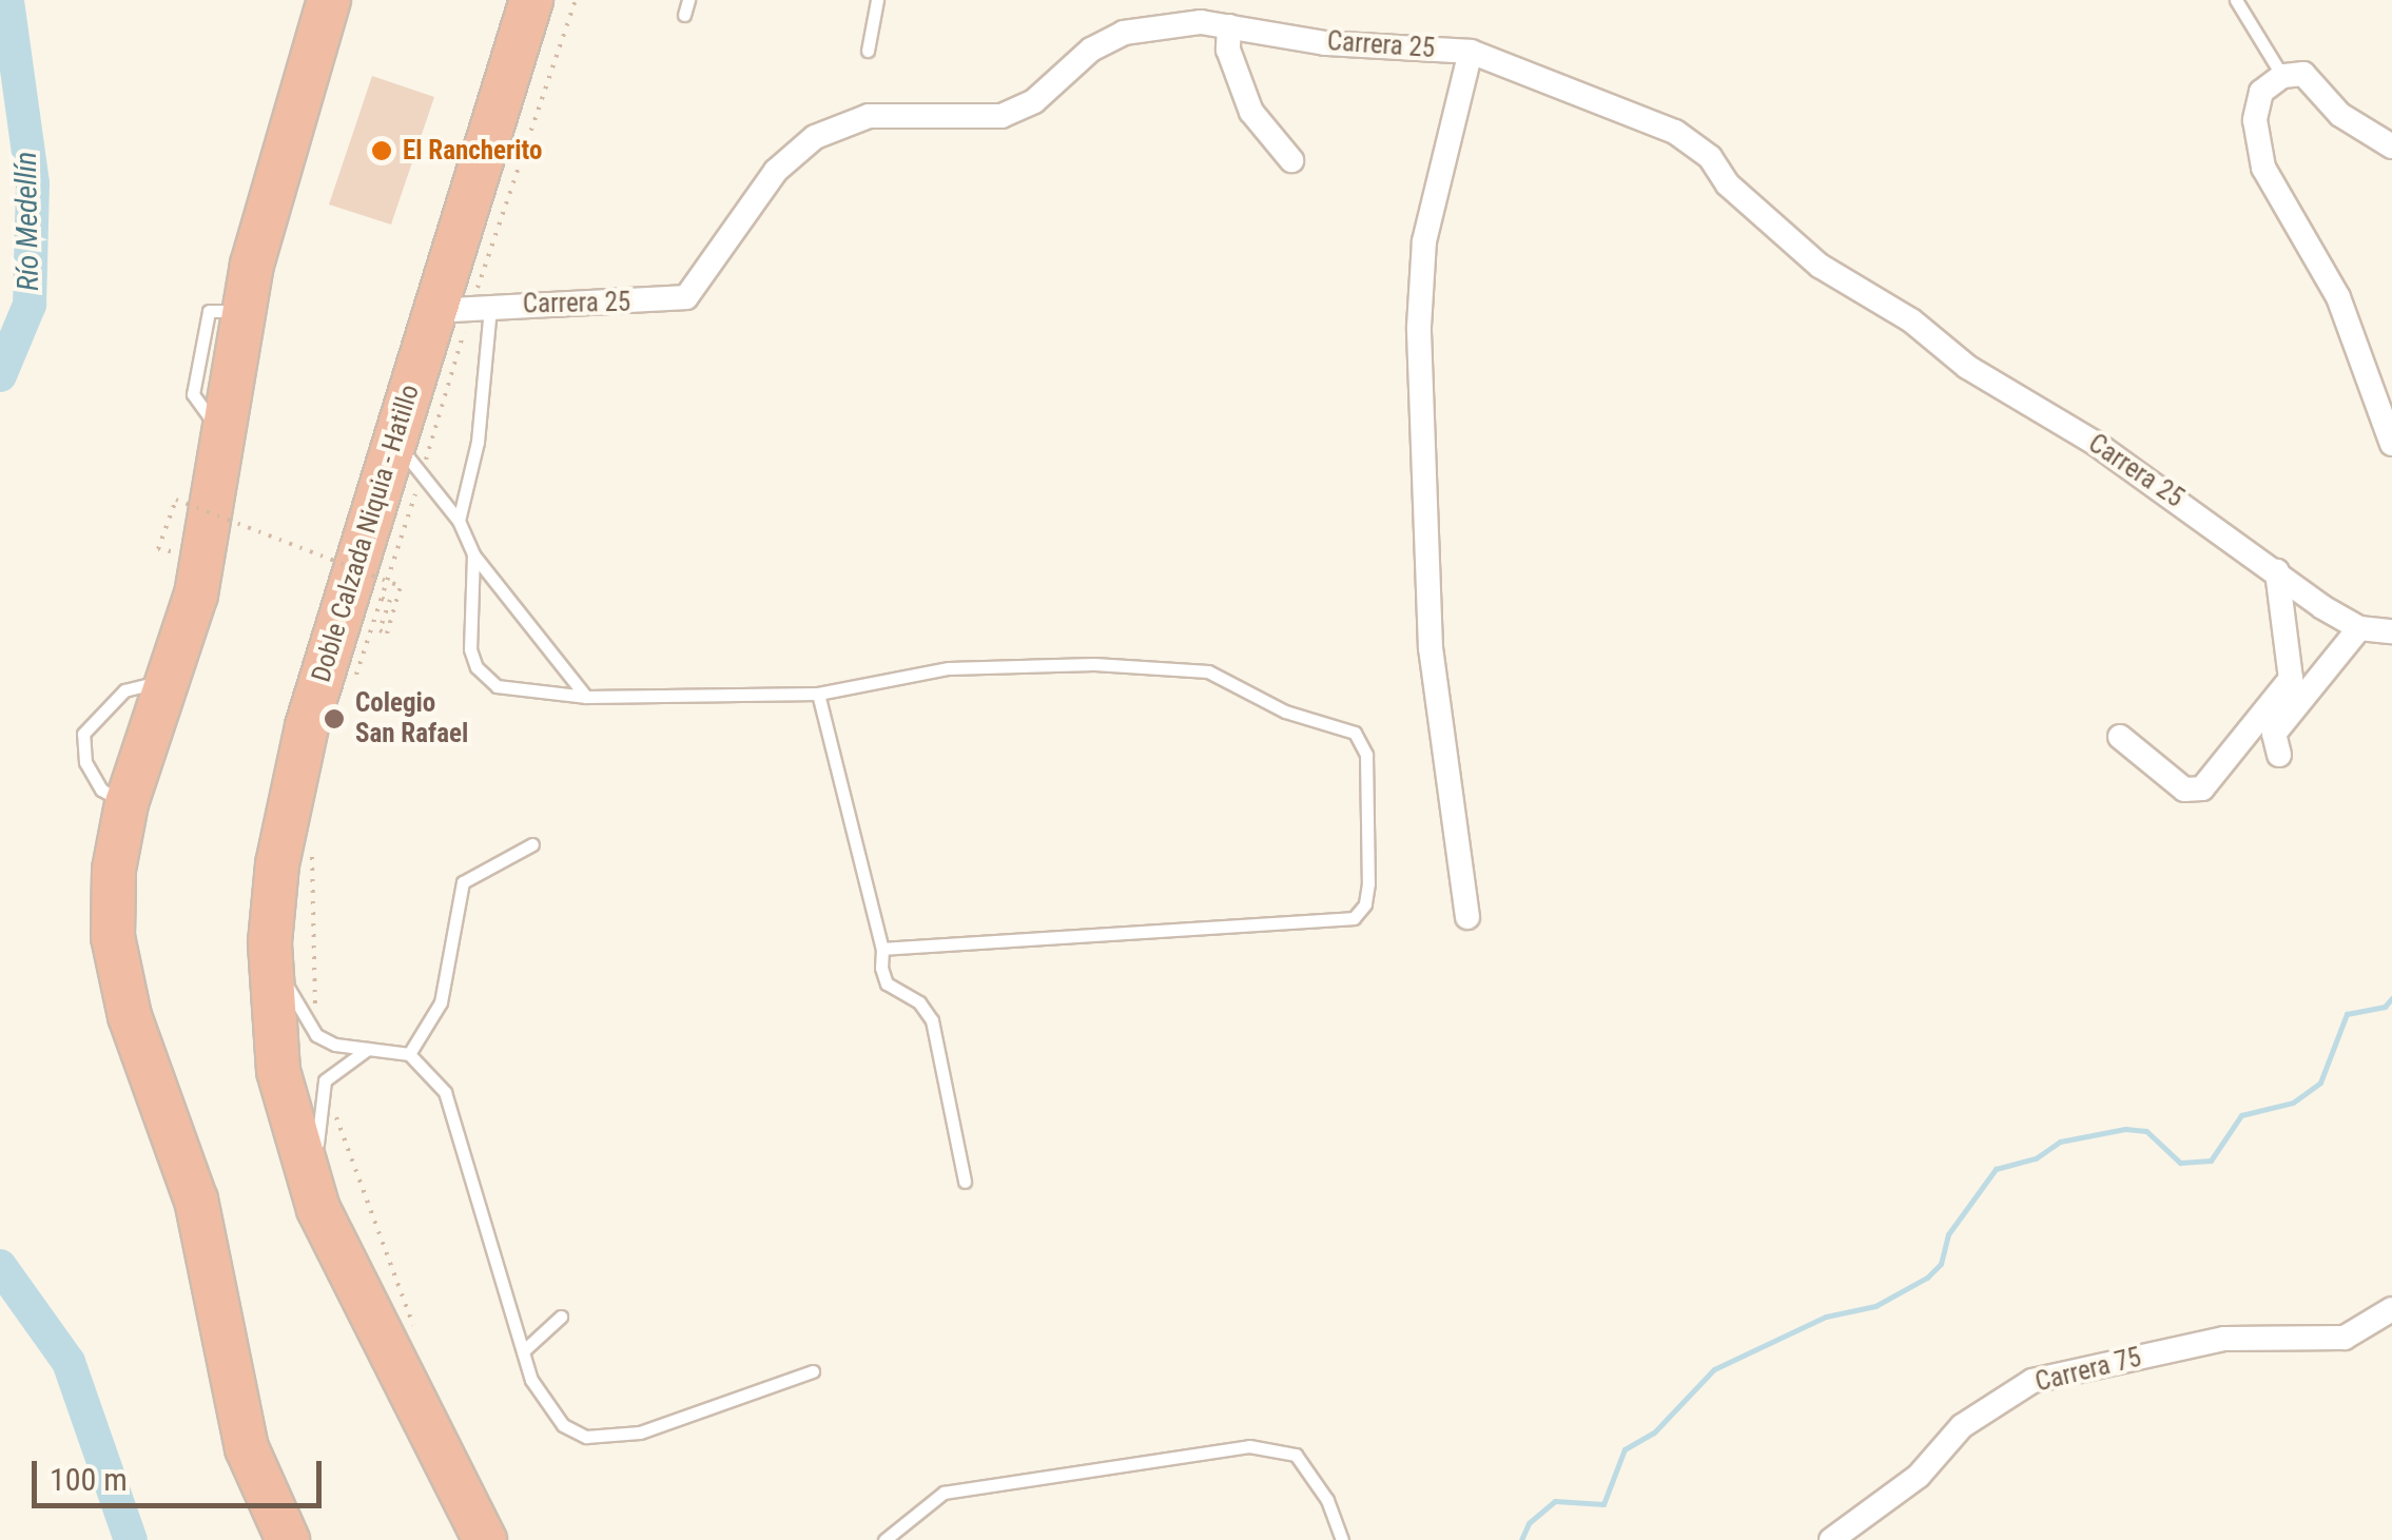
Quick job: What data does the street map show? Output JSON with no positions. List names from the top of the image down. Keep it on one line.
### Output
{"streets":{"highway":["Doble Calzada Niquia - Hatillo"],"street":["Carrera 25","Carrera 75"]},"crossings":[["Carrera 25","Doble Calzada Niquia - Hatillo"]],"water":["Río Medellín"],"places":["El Rancherito","Colegio San Rafael"],"scale_bar":"100 m"}
